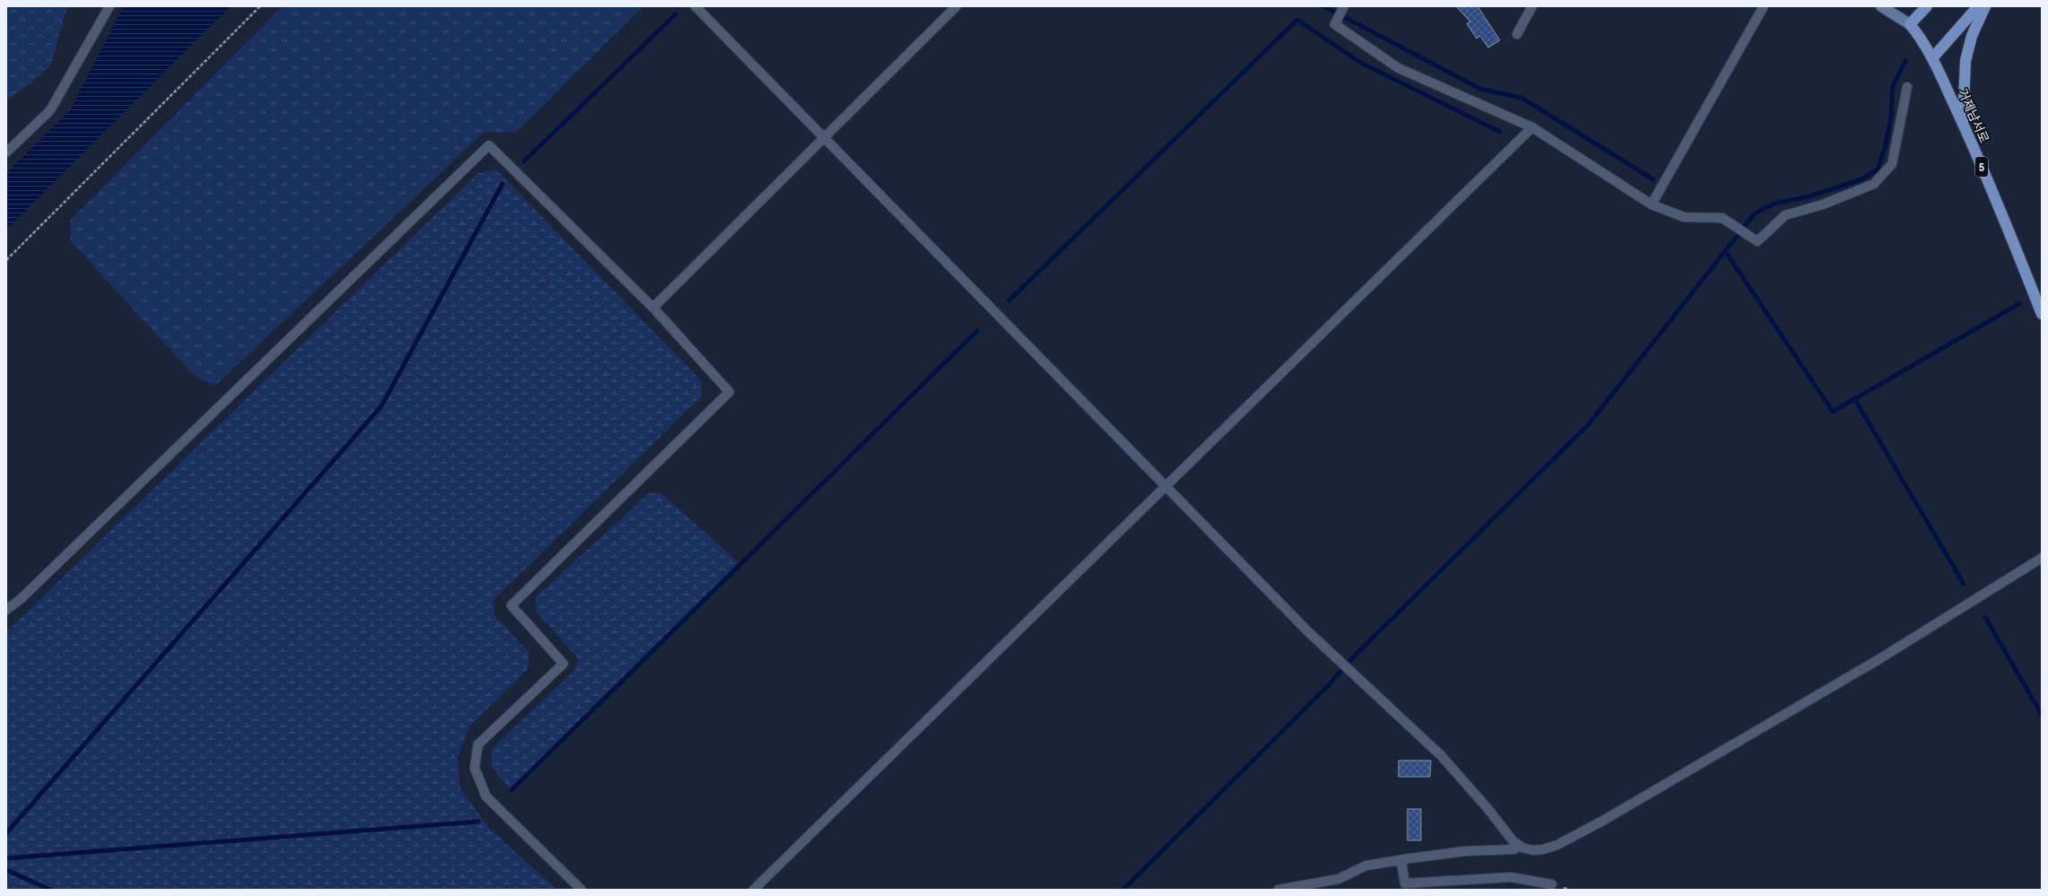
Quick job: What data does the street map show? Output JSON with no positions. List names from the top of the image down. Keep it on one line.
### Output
{"streets":{"main road":["거제남서로","5"]}}
